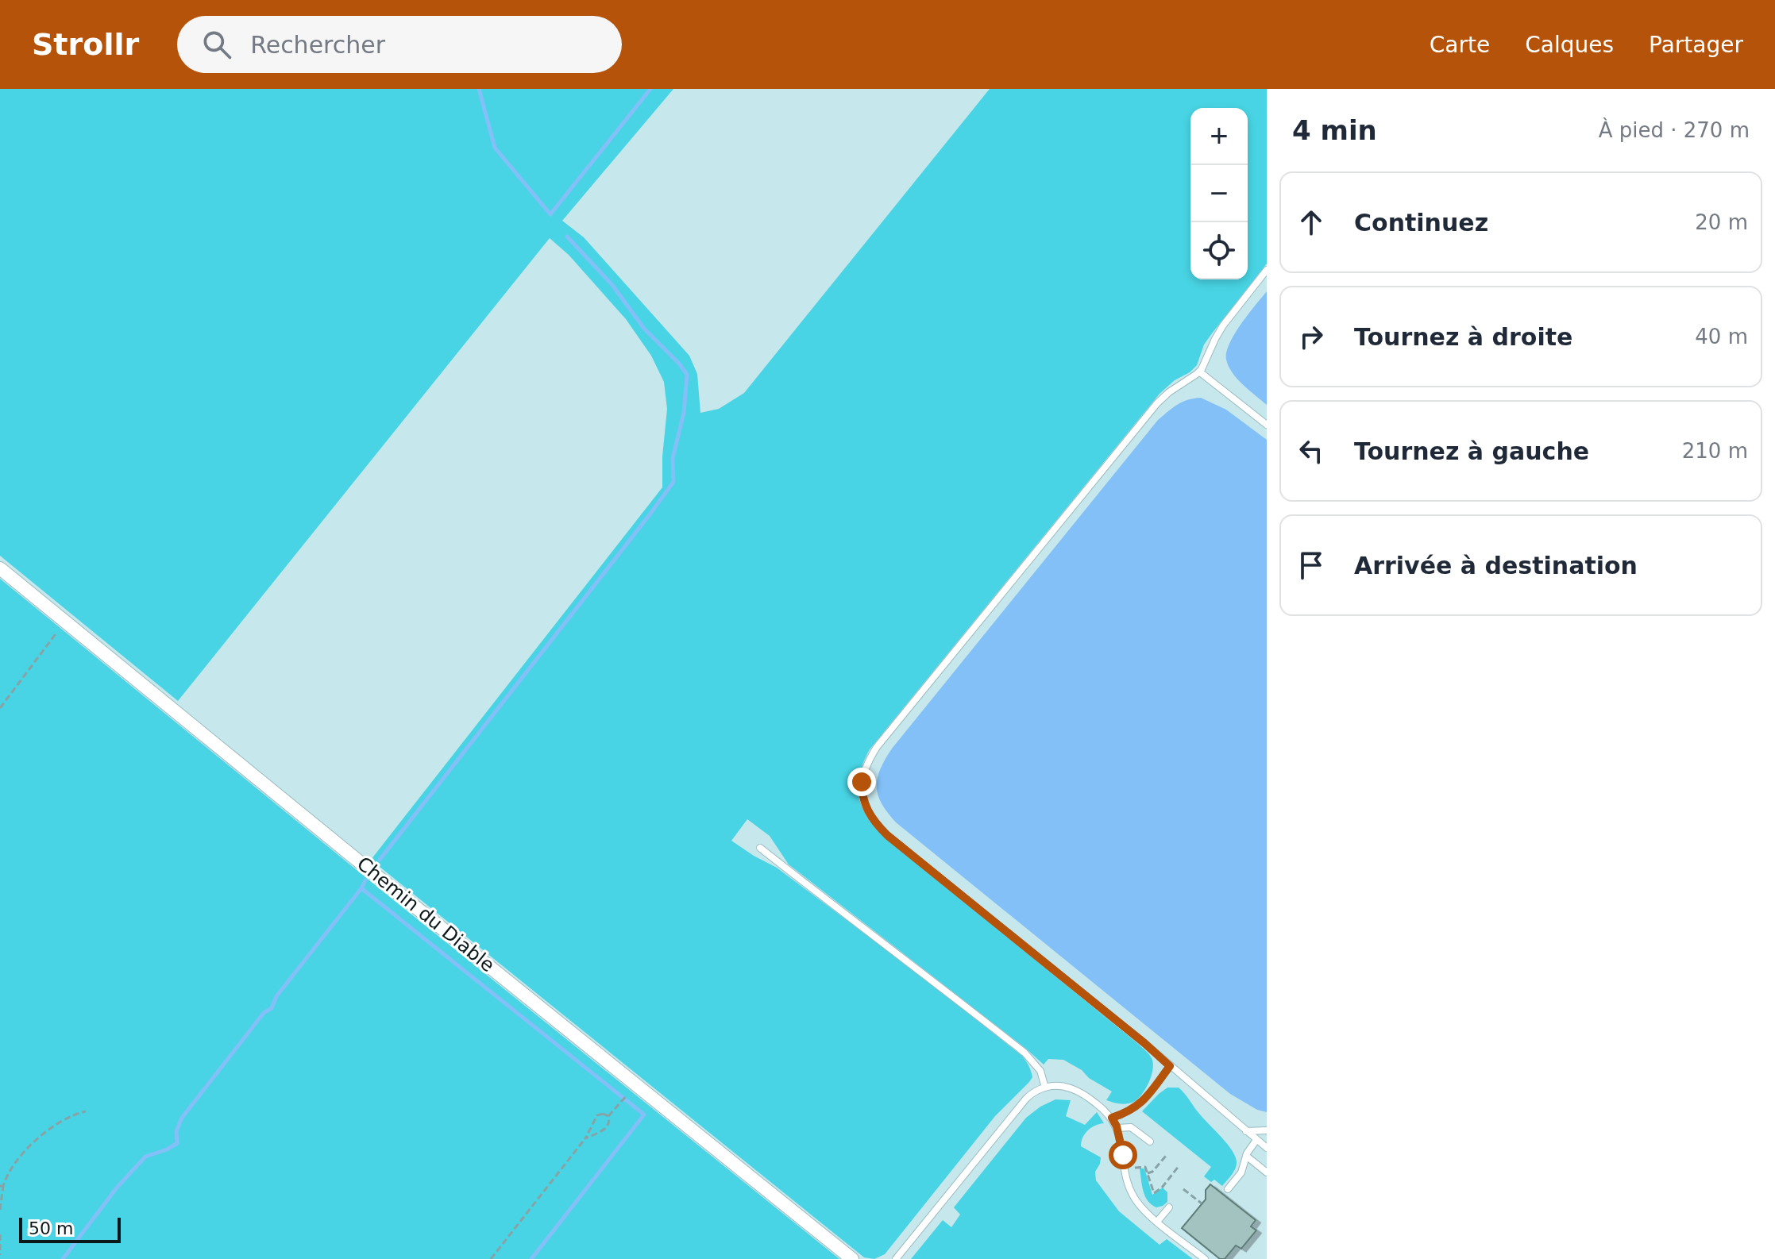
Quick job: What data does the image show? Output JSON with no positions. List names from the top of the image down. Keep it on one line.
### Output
{"streets":{"street":["Chemin du Diable"]},"scale_bar":"50 m","page":{"header":"Strollr","search":"Rechercher","nav":["Carte","Calques","Partager"],"heading":["4 min","À pied · 270 m"],"map_buttons":["+","−"],"list":[["Continuez","20 m"],["Tournez à droite","40 m"],["Tournez à gauche","210 m"],"Arrivée à destination"],"scale":"50 m"}}
